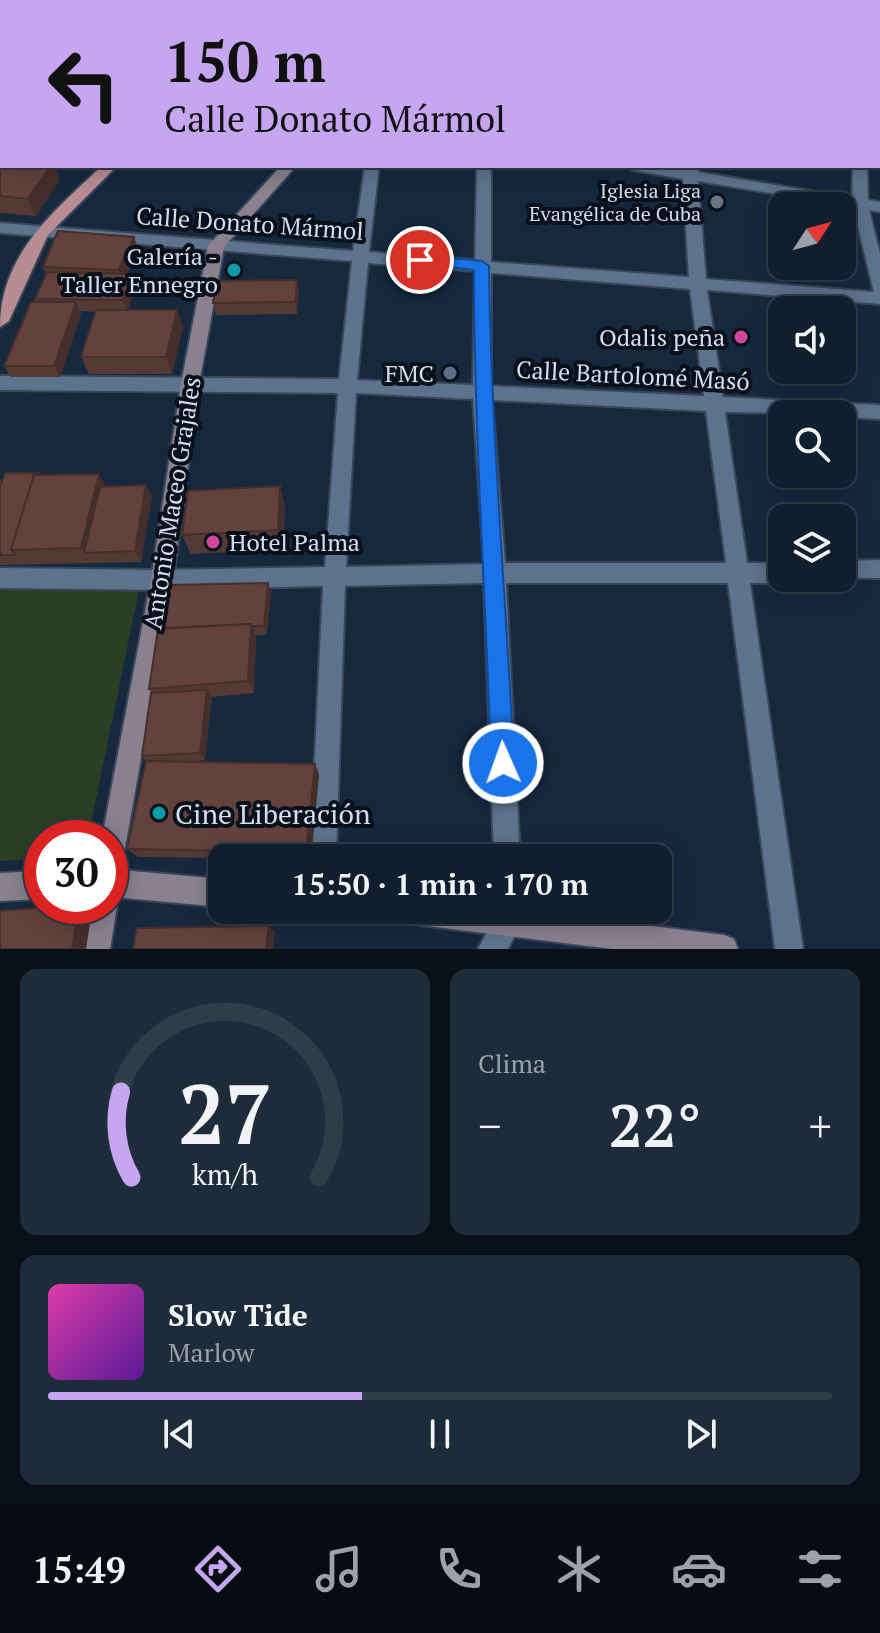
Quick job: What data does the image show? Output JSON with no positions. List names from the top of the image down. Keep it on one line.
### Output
{"streets":{"street":["Calle Donato Mármol","Calle Bartolomé Masó","Antonio Maceo Grajales"]},"crossings":[["Calle Donato Mármol","Antonio Maceo Grajales"],["Calle Bartolomé Masó","Antonio Maceo Grajales"]],"places":["Iglesia Liga Evangélica de Cuba","Galería - Taller Ennegro","Odalis peña","FMC","Hotel Palma","Cine Liberación"],"north":"top right","page":{"turn":["150 m","Calle Donato Mármol"],"limit":"30","trip":"15:50 · 1 min · 170 m","tile":"Clima","heat":["−","22°","+"],"song":["Slow Tide","Marlow"],"tabs":"15:49","gauge":["27","km/h"]}}
